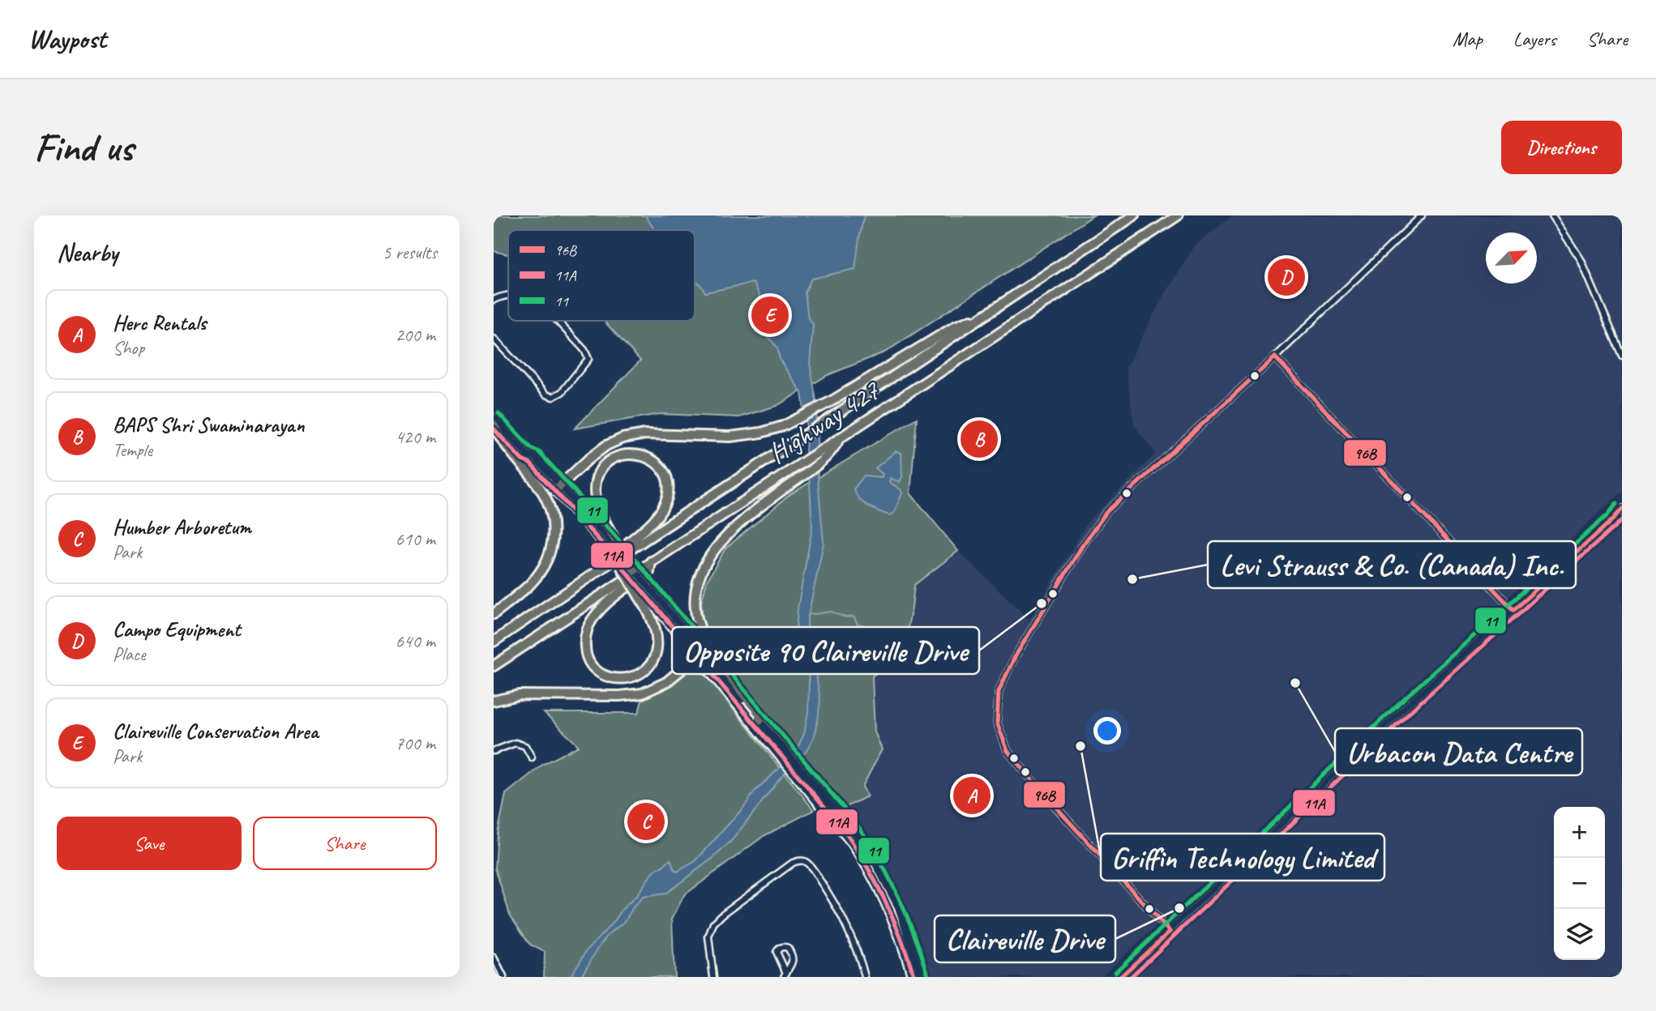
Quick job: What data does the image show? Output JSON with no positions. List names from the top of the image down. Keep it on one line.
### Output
{"streets":{"highway":["Highway 427"]},"places":["Levi Strauss & Co. (Canada) Inc.","Opposite 90 Claireville Drive","Urbacon Data Centre","Griffin Technology Limited","Claireville Drive"],"lines":["transit line 96B","transit line 11","transit line 11A"],"legend":["96B","11A","11"],"north":"top right","page":{"header":"Waypost","nav":["Map","Layers","Share"],"buttons":["Directions",["Save","Share"]],"title":"Find us","heading":["Nearby","5 results"],"pins":["D","E","B","A","C"],"list":[{"mark":"A","name":"Herc Rentals","note":"Shop","value":"200 m"},{"mark":"B","name":"BAPS Shri Swaminarayan","note":"Temple","value":"420 m"},{"mark":"C","name":"Humber Arboretum","note":"Park","value":"610 m"},{"mark":"D","name":"Campo Equipment","note":"Place","value":"640 m"},{"mark":"E","name":"Claireville Conservation Area","note":"Park","value":"700 m"}],"map_buttons":["+","−"]}}
